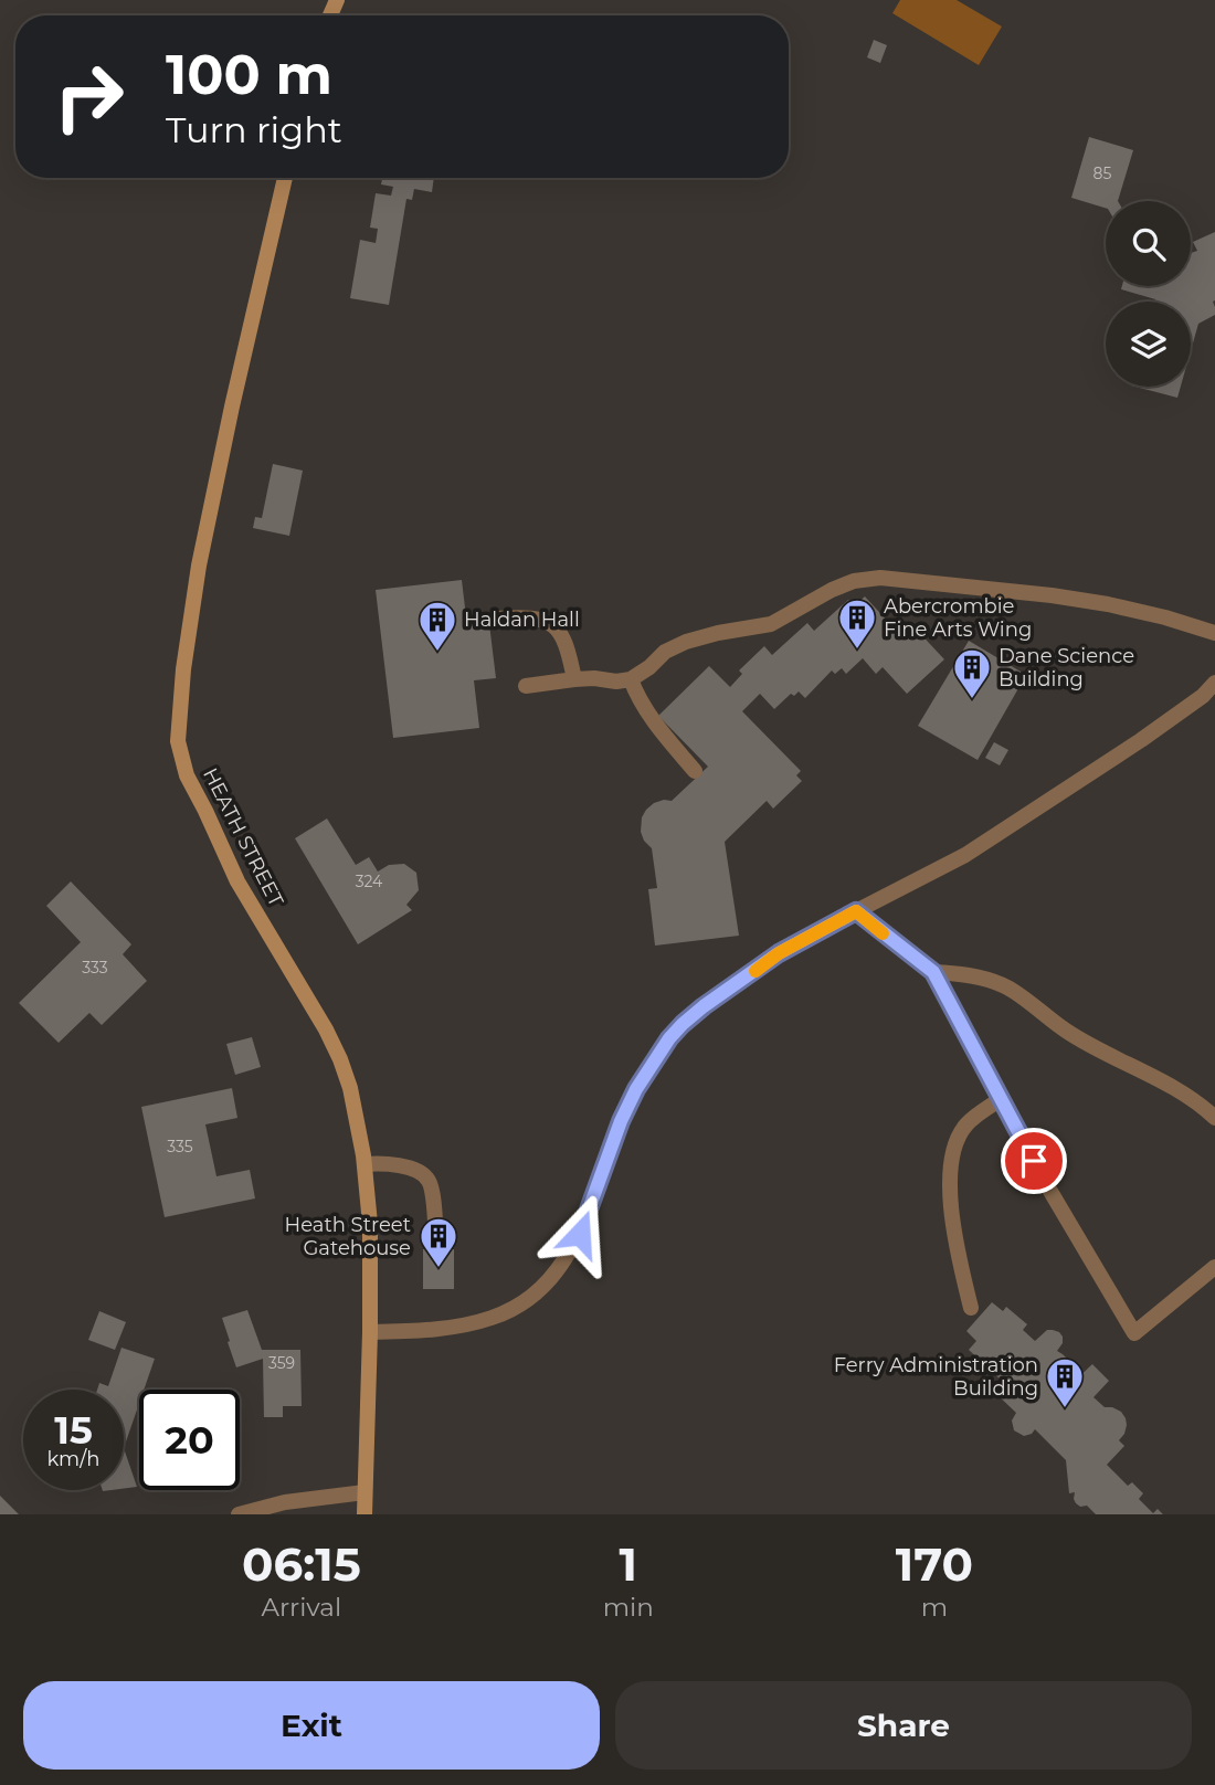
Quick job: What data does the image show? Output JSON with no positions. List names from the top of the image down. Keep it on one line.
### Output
{"streets":{"street":["HEATH STREET"]},"places":{"building":["Abercrombie Fine Arts Wing","Haldan Hall","Dane Science Building","Heath Street Gatehouse","Ferry Administration Building"]},"house_numbers":["85","324","333","335","359"],"page":{"turn":["100 m","Turn right"],"speed":"15 km/h","limit":"20","eta":["06:15","Arrival","1","min","170","m"],"buttons":["Exit","Share"]}}
